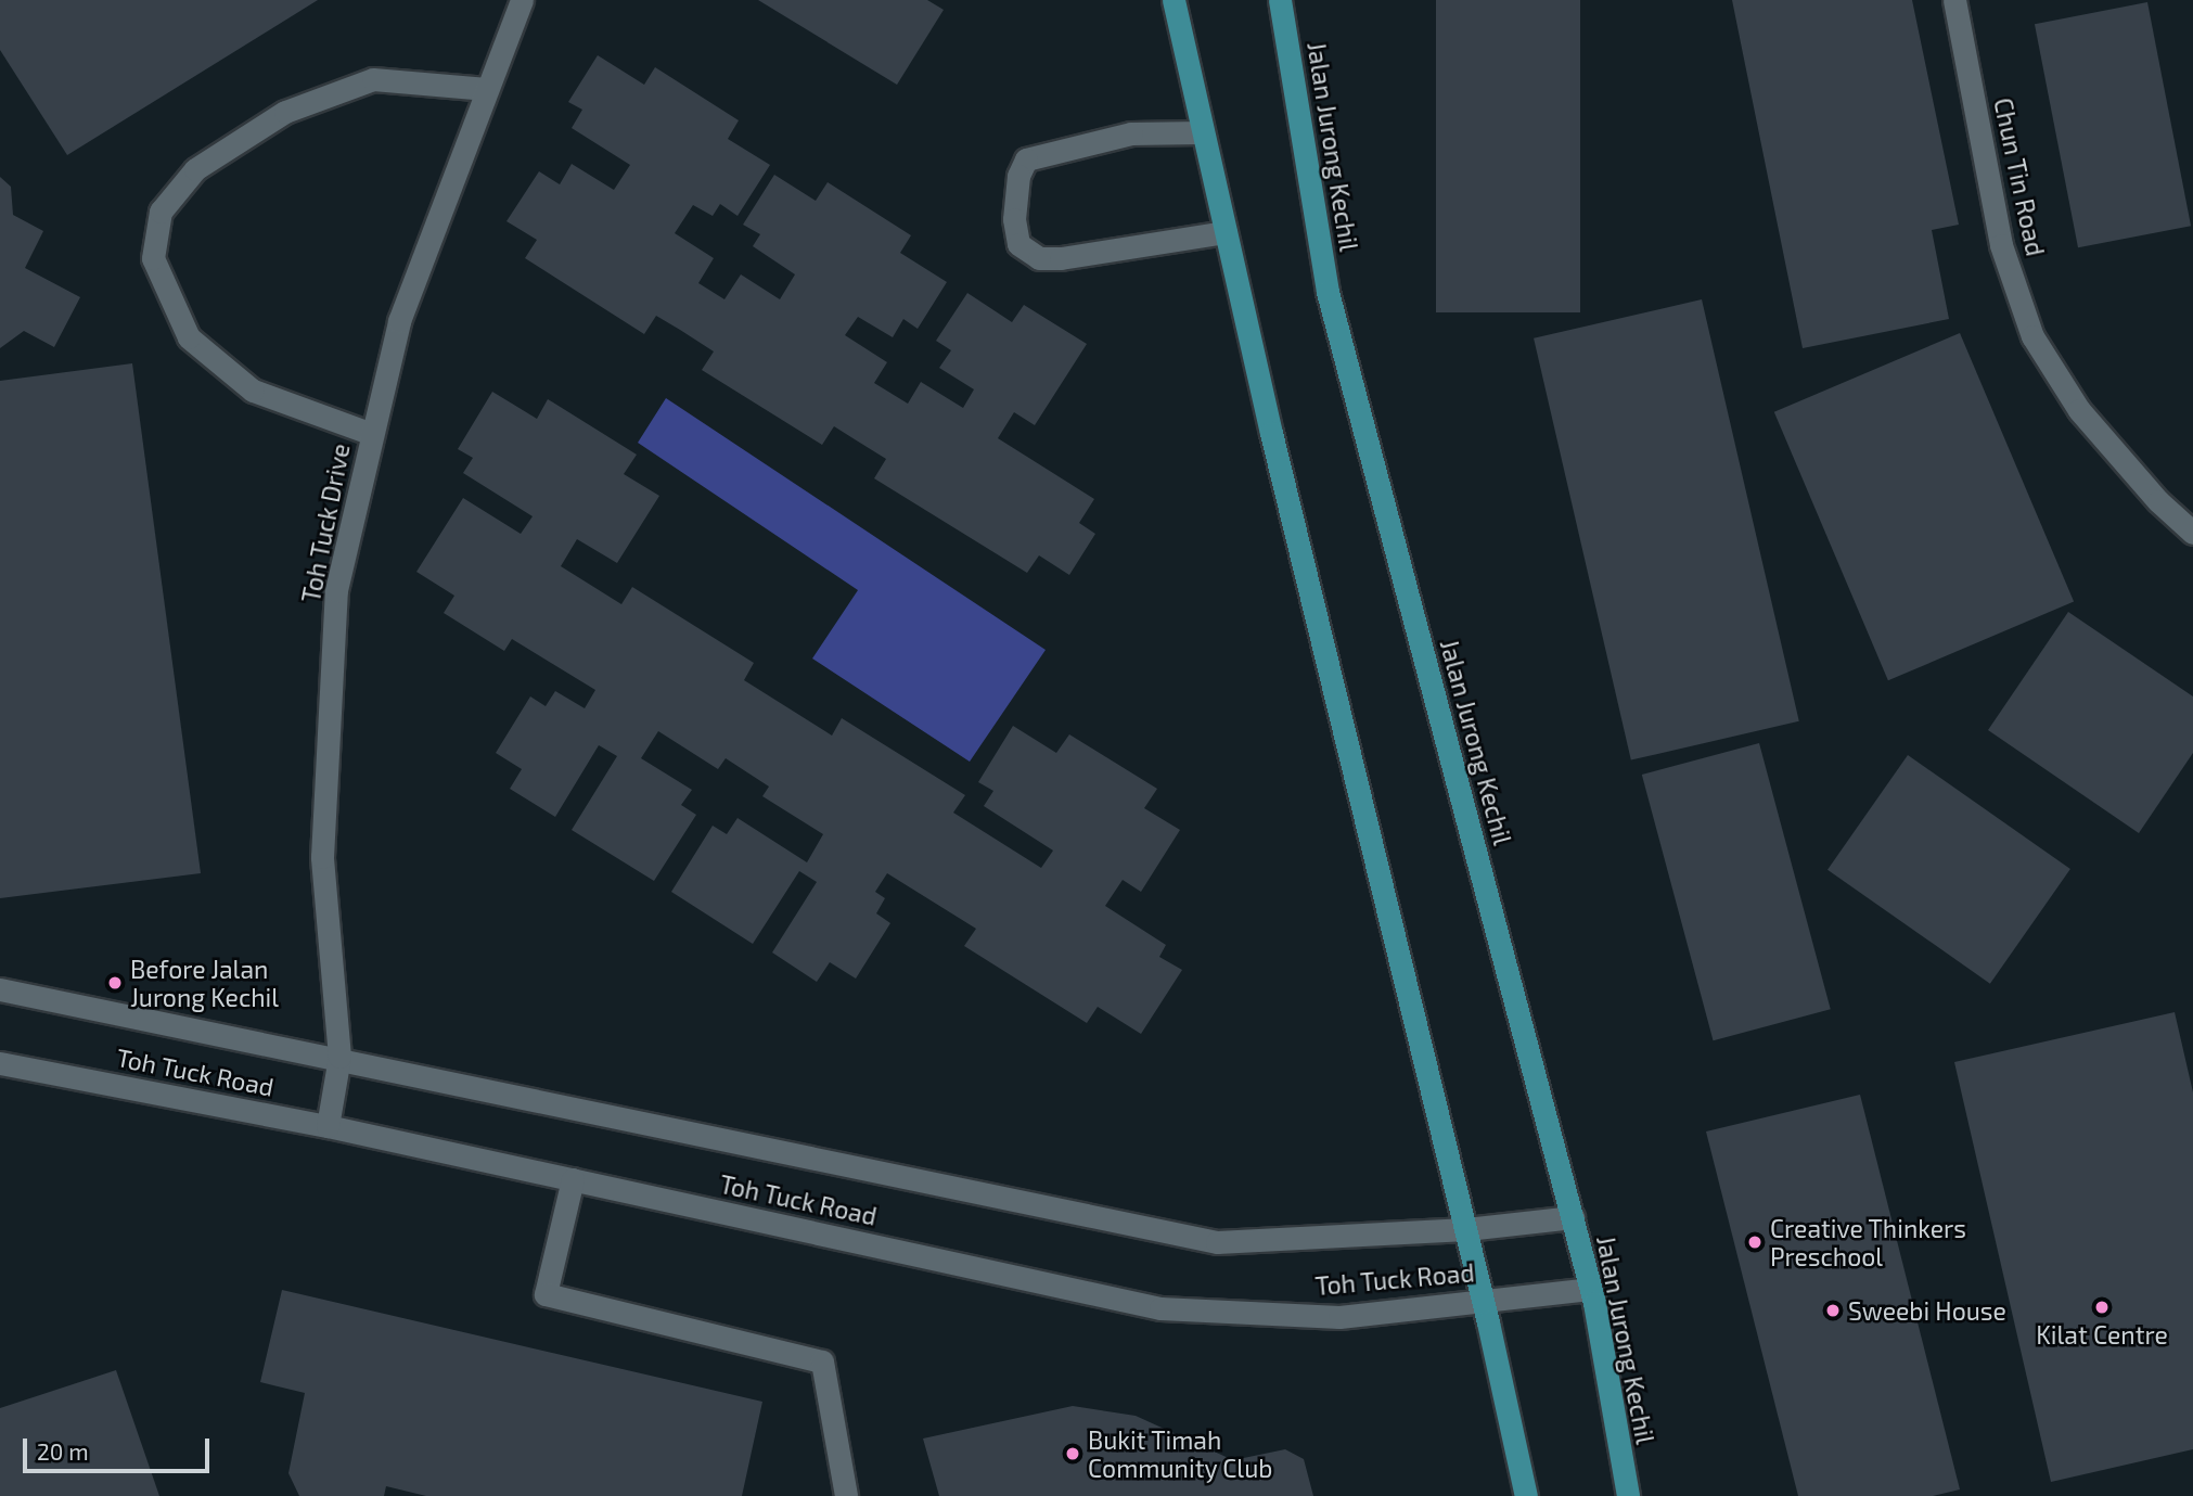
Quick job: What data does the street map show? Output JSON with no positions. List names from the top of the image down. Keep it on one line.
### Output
{"streets":{"main road":["Jalan Jurong Kechil"],"street":["Chun Tin Road","Toh Tuck Drive","Toh Tuck Road"]},"crossings":[["Jalan Jurong Kechil","Toh Tuck Road"],["Toh Tuck Drive","Toh Tuck Road"]],"places":["Before Jalan Jurong Kechil","Creative Thinkers Preschool","Kilat Centre","Sweebi House","Bukit Timah Community Club"],"scale_bar":"20 m"}
